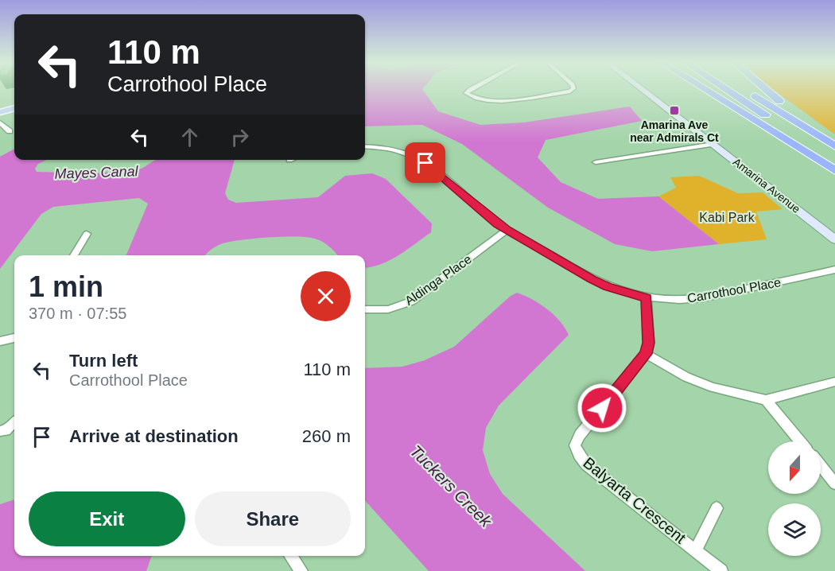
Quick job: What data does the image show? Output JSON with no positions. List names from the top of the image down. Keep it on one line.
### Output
{"streets":{"street":["Amarina Avenue","Aldinga Place","Carrothool Place","Balyarta Crescent"]},"crossings":[["Aldinga Place","Carrothool Place"]],"water":["Mayes Canal","Tuckers Creek"],"parks":["Kabi Park"],"places":{"transit":["Amarina Ave near Admirals Ct"]},"north":"bottom","page":{"turn":["110 m","Carrothool Place"],"heading":["1 min","370 m · 07:55"],"list":[{"name":"Turn left","note":"Carrothool Place","value":"110 m"},{"name":"Arrive at destination","value":"260 m"}],"buttons":["Exit","Share"]}}
